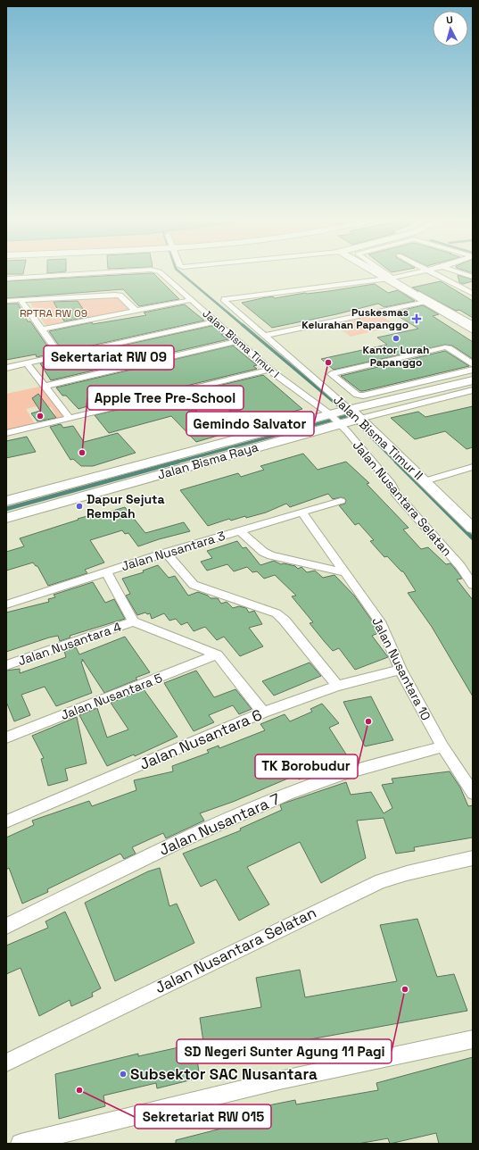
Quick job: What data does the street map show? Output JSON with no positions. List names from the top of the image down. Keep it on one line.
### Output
{"streets":{"street":["Jalan Bisma Timur I","Jalan Bisma Timur II","Jalan Bisma Raya","Jalan Nusantara Selatan","Jalan Nusantara 3","Jalan Nusantara 4","Jalan Nusantara 10","Jalan Nusantara 5","Jalan Nusantara 6","Jalan Nusantara 7"]},"crossings":[["Jalan Bisma Timur I","Jalan Bisma Timur II"],["Jalan Bisma Timur I","Jalan Bisma Raya"],["Jalan Bisma Timur I","Jalan Nusantara Selatan"],["Jalan Bisma Timur II","Jalan Bisma Raya"],["Jalan Bisma Timur II","Jalan Nusantara Selatan"],["Jalan Bisma Raya","Jalan Nusantara Selatan"],["Jalan Nusantara 3","Jalan Nusantara 10"],["Jalan Nusantara 10","Jalan Nusantara 6"],["Jalan Nusantara 10","Jalan Nusantara 7"]],"parks":["RPTRA RW 09"],"places":{"health":["Puskesmas Kelurahan Papanggo"],"other":["Kantor Lurah Papanggo","Gemindo Salvator","Sekertariat RW 09","Apple Tree Pre-School","Dapur Sejuta Rempah","TK Borobudur","SD Negeri Sunter Agung 11 Pagi","Subsektor SAC Nusantara","Sekretariat RW 015"]},"north":"top"}
